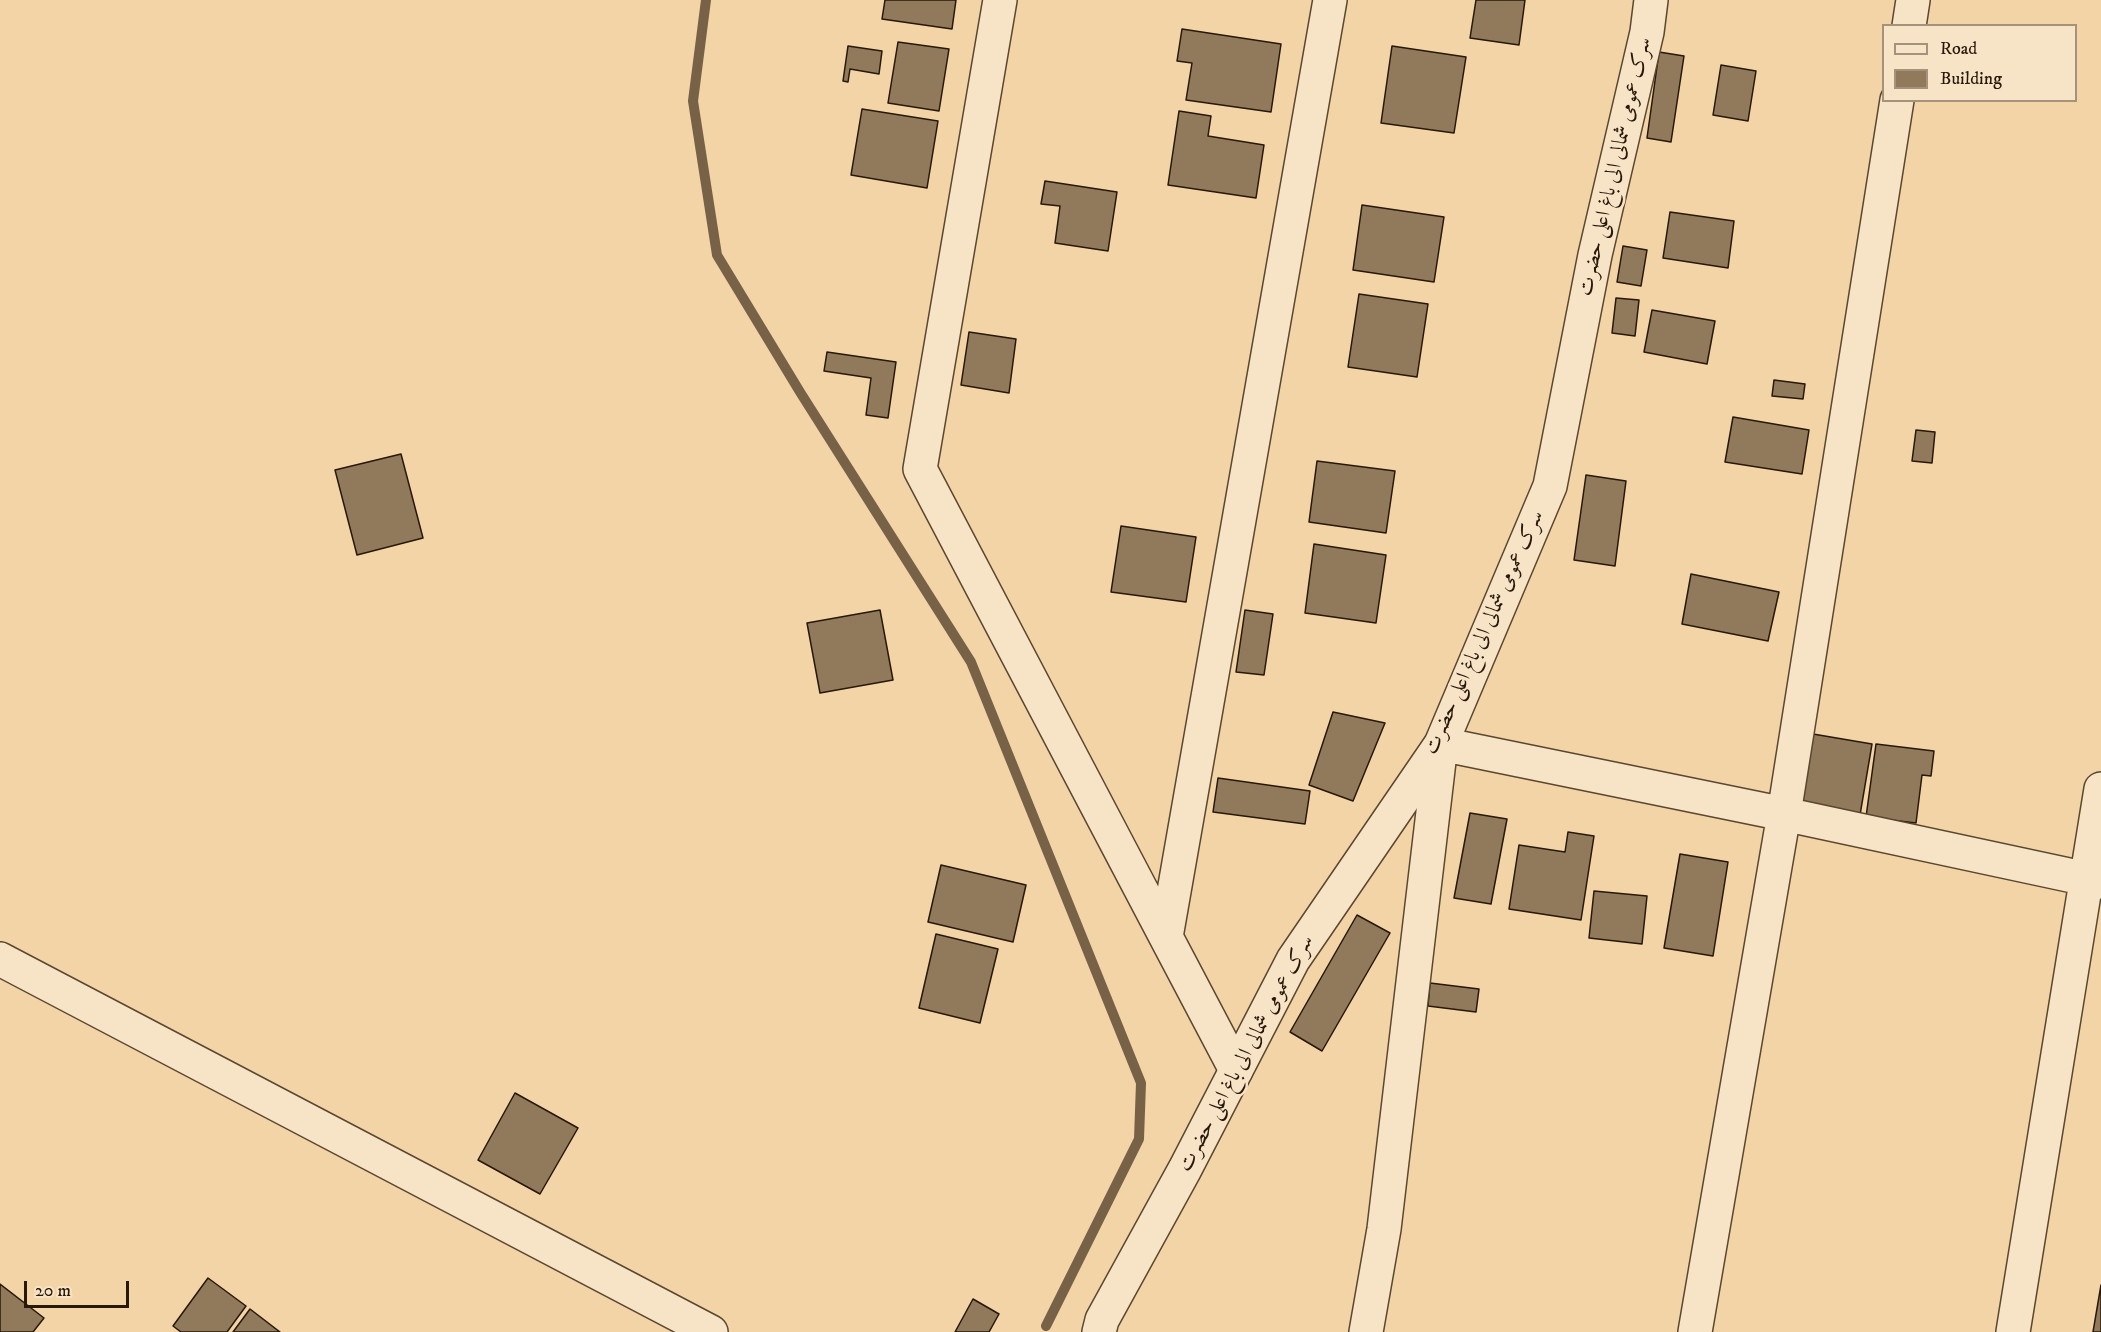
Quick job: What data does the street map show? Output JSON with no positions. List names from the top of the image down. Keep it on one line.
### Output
{"streets":{"street":["سرک عمومی شمالی الی باغ اعلی حضرت"]},"legend":["Road","Building"],"scale_bar":"20 m"}
